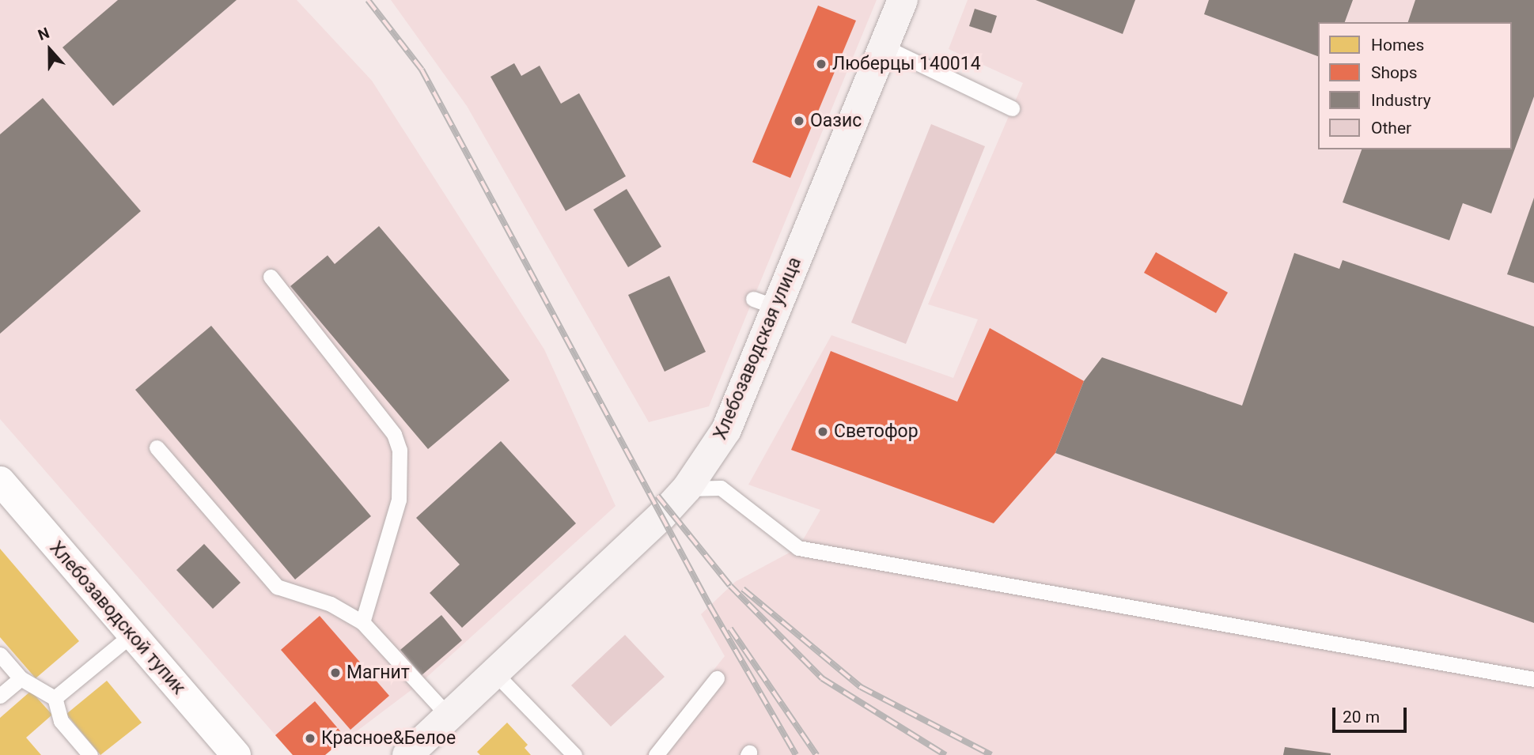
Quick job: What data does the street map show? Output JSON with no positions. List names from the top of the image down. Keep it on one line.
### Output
{"streets":{"main road":["Хлебозаводская улица"],"street":["Хлебозаводской тупик"]},"places":["Люберцы 140014","Оазис","Светофор","Магнит","Красное&Белое"],"legend":["Homes","Shops","Industry","Other"],"scale_bar":"20 m","north":"top"}
